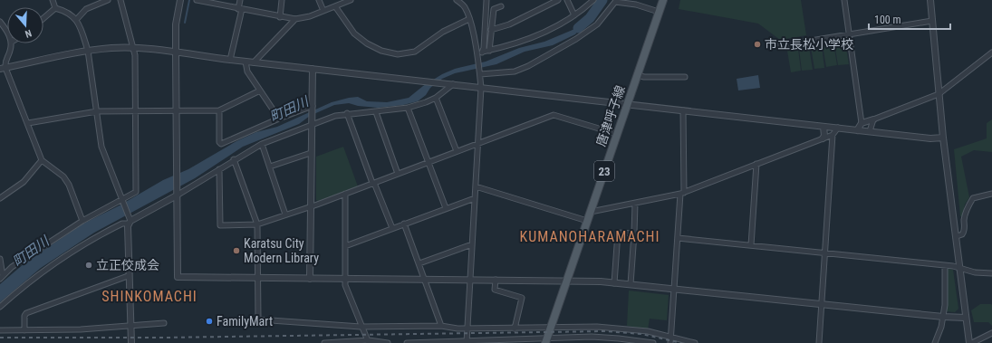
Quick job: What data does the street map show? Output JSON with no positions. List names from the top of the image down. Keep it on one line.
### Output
{"streets":{"main road":["唐津呼子線","23"]},"districts":["KUMANOHARAMACHI","SHINKOMACHI"],"water":["町田川"],"places":["市立長松小学校","Karatsu City Modern Library","立正佼成会","FamilyMart"],"scale_bar":"100 m","north":"bottom"}
